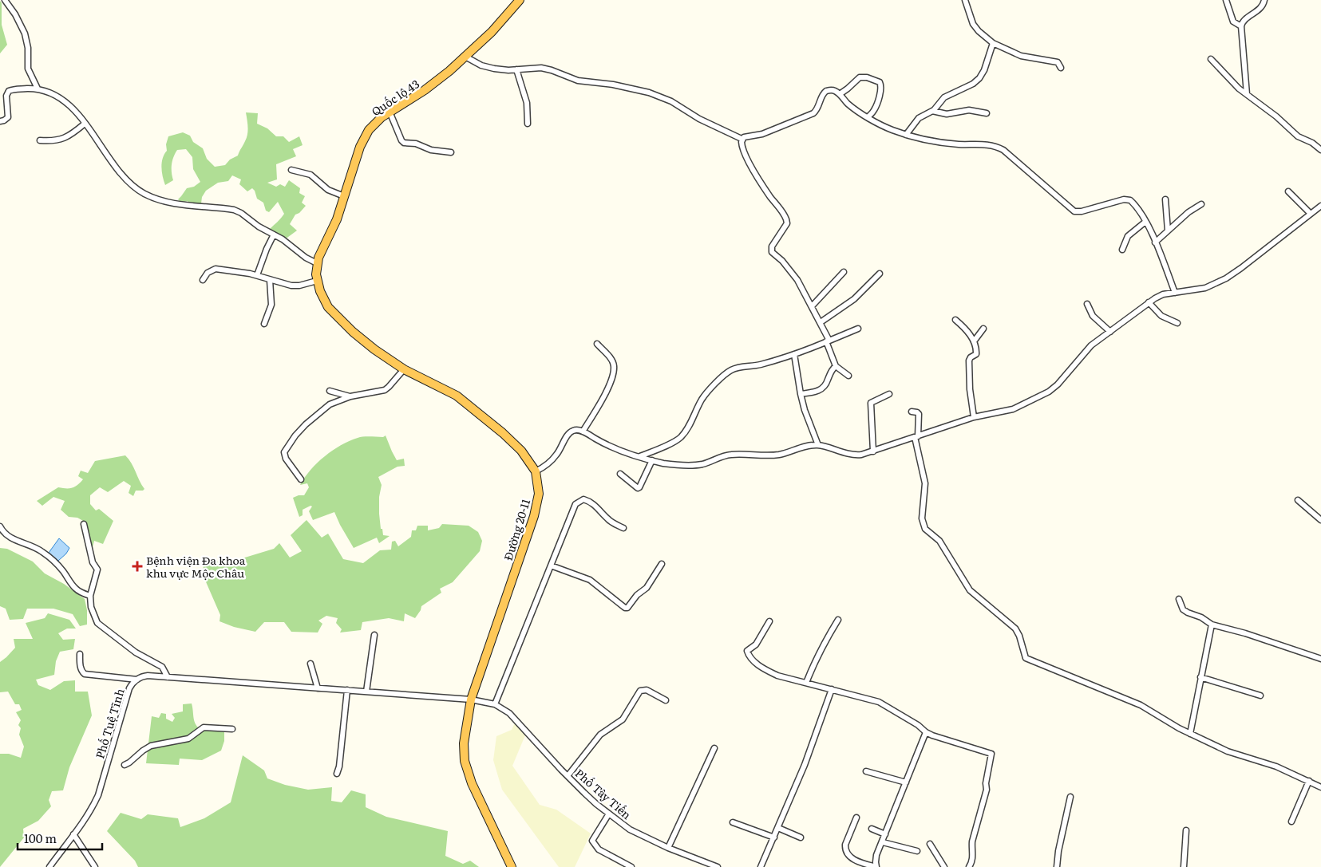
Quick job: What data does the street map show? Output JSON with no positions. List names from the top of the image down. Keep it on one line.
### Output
{"streets":{"highway":["Quốc lộ 43","Đường 20-11"],"street":["Phố Tuệ Tĩnh","Phố Tây Tiến"]},"crossings":[["Quốc lộ 43","Đường 20-11"]],"places":{"health":["Bệnh viện Đa khoa khu vực Mộc Châu"]},"scale_bar":"100 m"}
